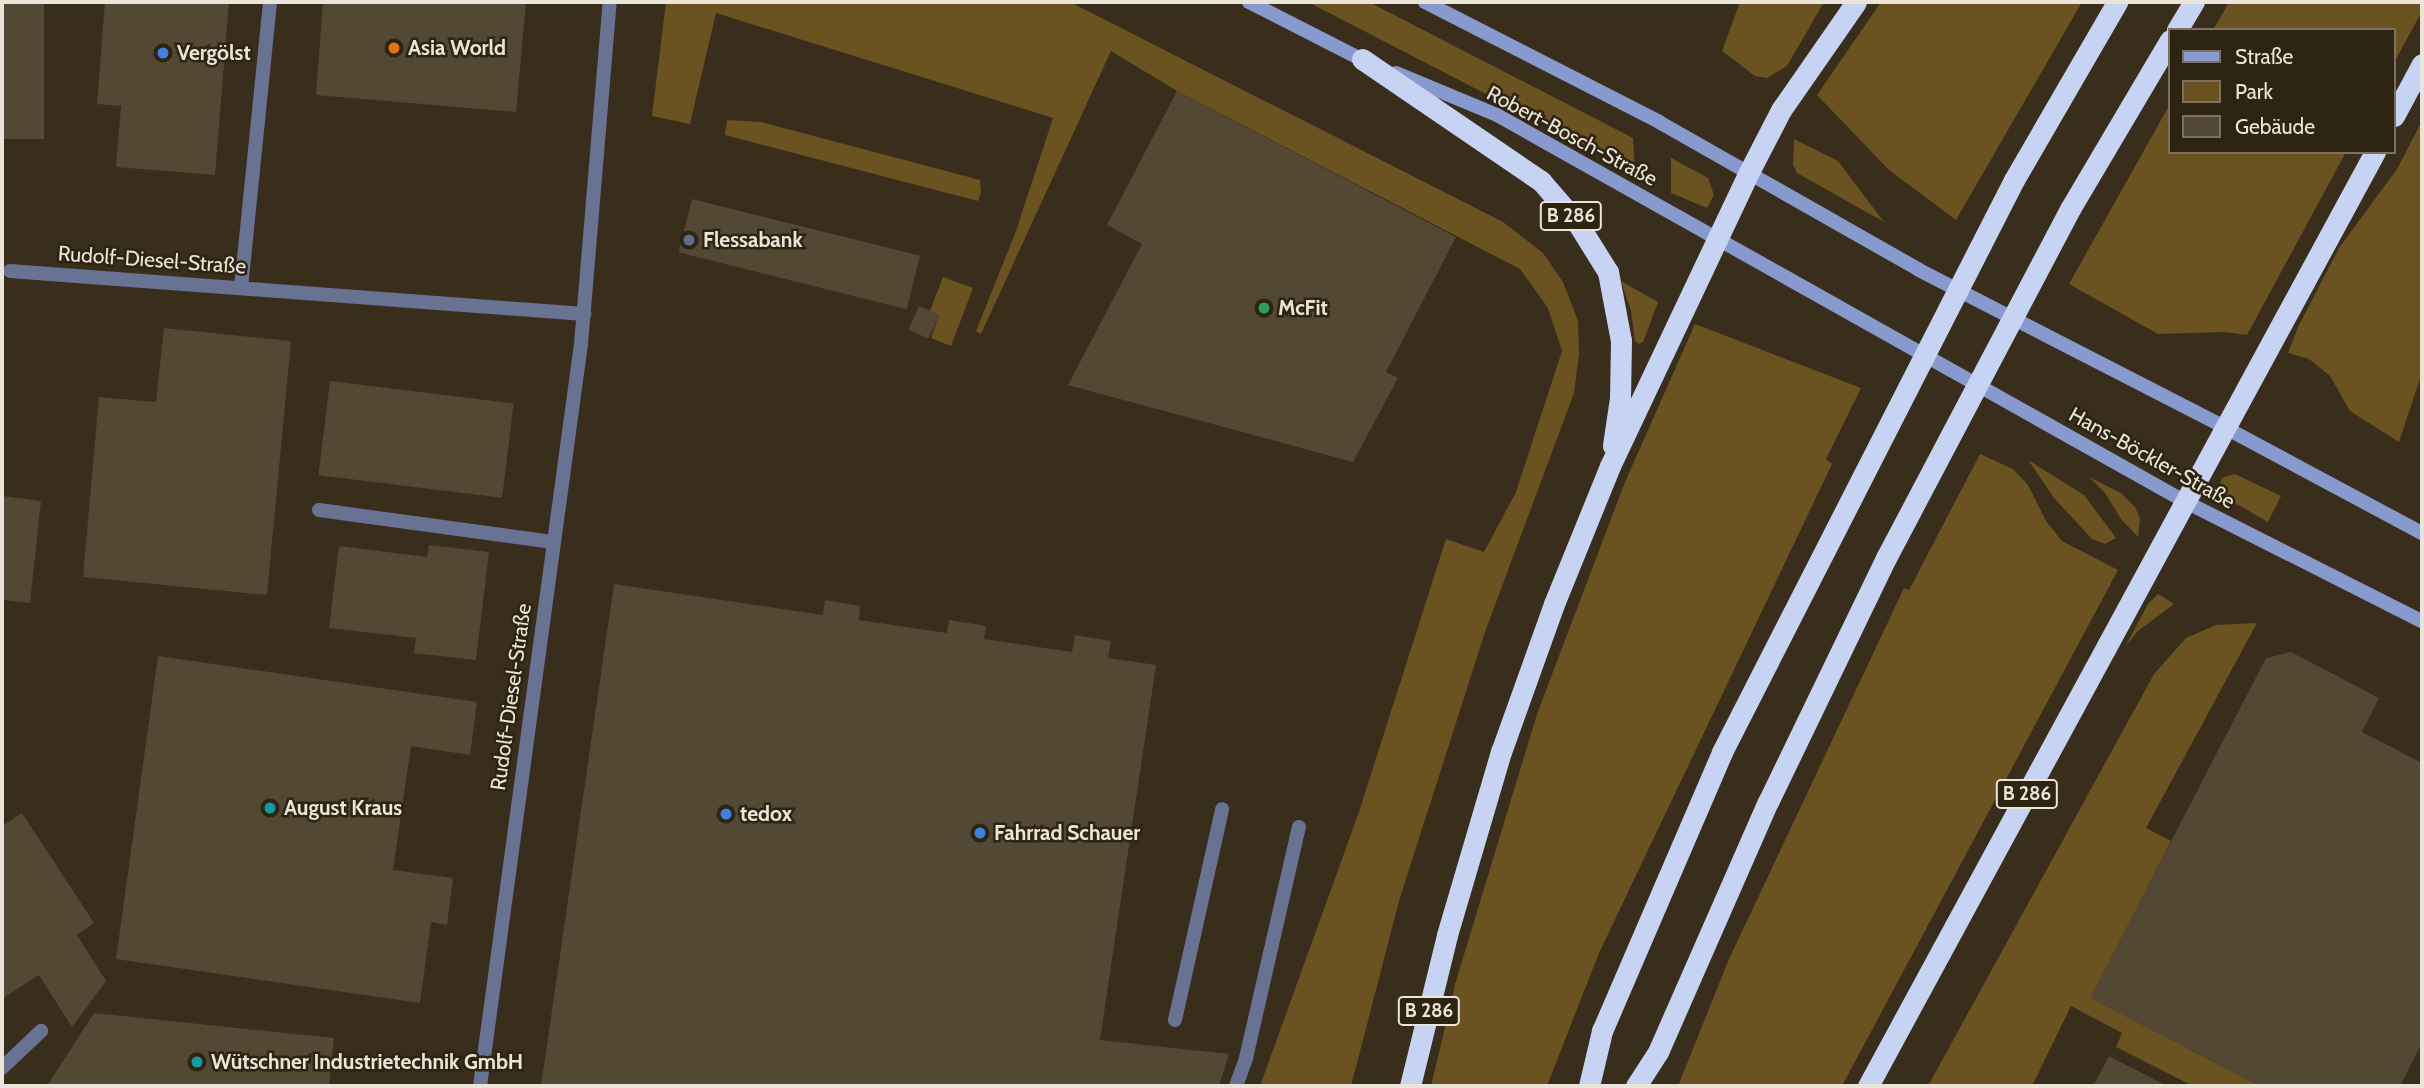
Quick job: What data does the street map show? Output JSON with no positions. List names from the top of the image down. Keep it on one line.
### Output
{"streets":{"highway":["B 286"],"street":["Robert-Bosch-Straße","Rudolf-Diesel-Straße","Hans-Böckler-Straße"]},"crossings":[["Robert-Bosch-Straße","B 286"],["Robert-Bosch-Straße","Hans-Böckler-Straße"],["B 286","Hans-Böckler-Straße"]],"places":["Asia World","Vergölst","Flessabank","McFit","August Kraus","tedox","Fahrrad Schauer","Wütschner Industrietechnik GmbH"],"legend":["Straße","Park","Gebäude"]}
